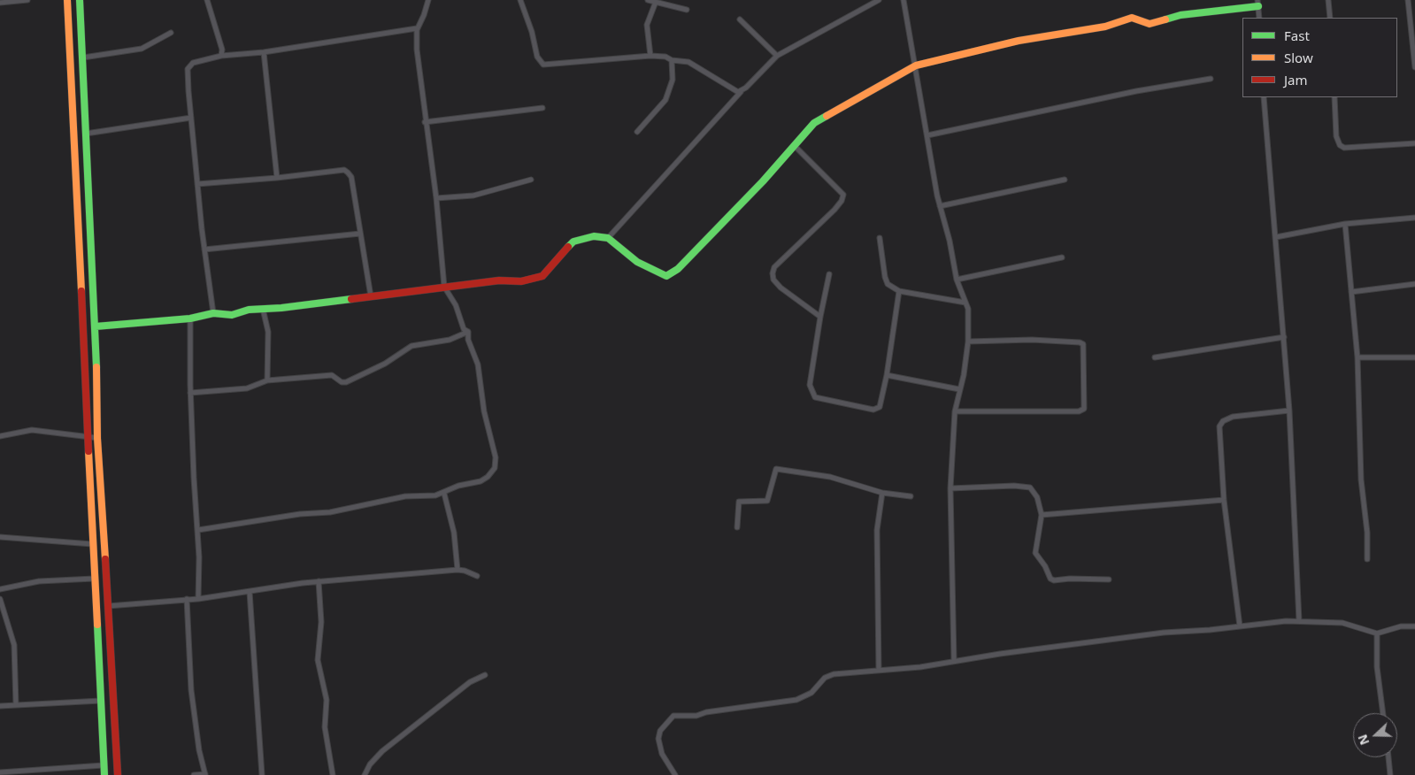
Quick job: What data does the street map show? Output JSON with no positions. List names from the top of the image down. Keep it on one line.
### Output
{"legend":["Fast","Slow","Jam"],"north":"left"}
